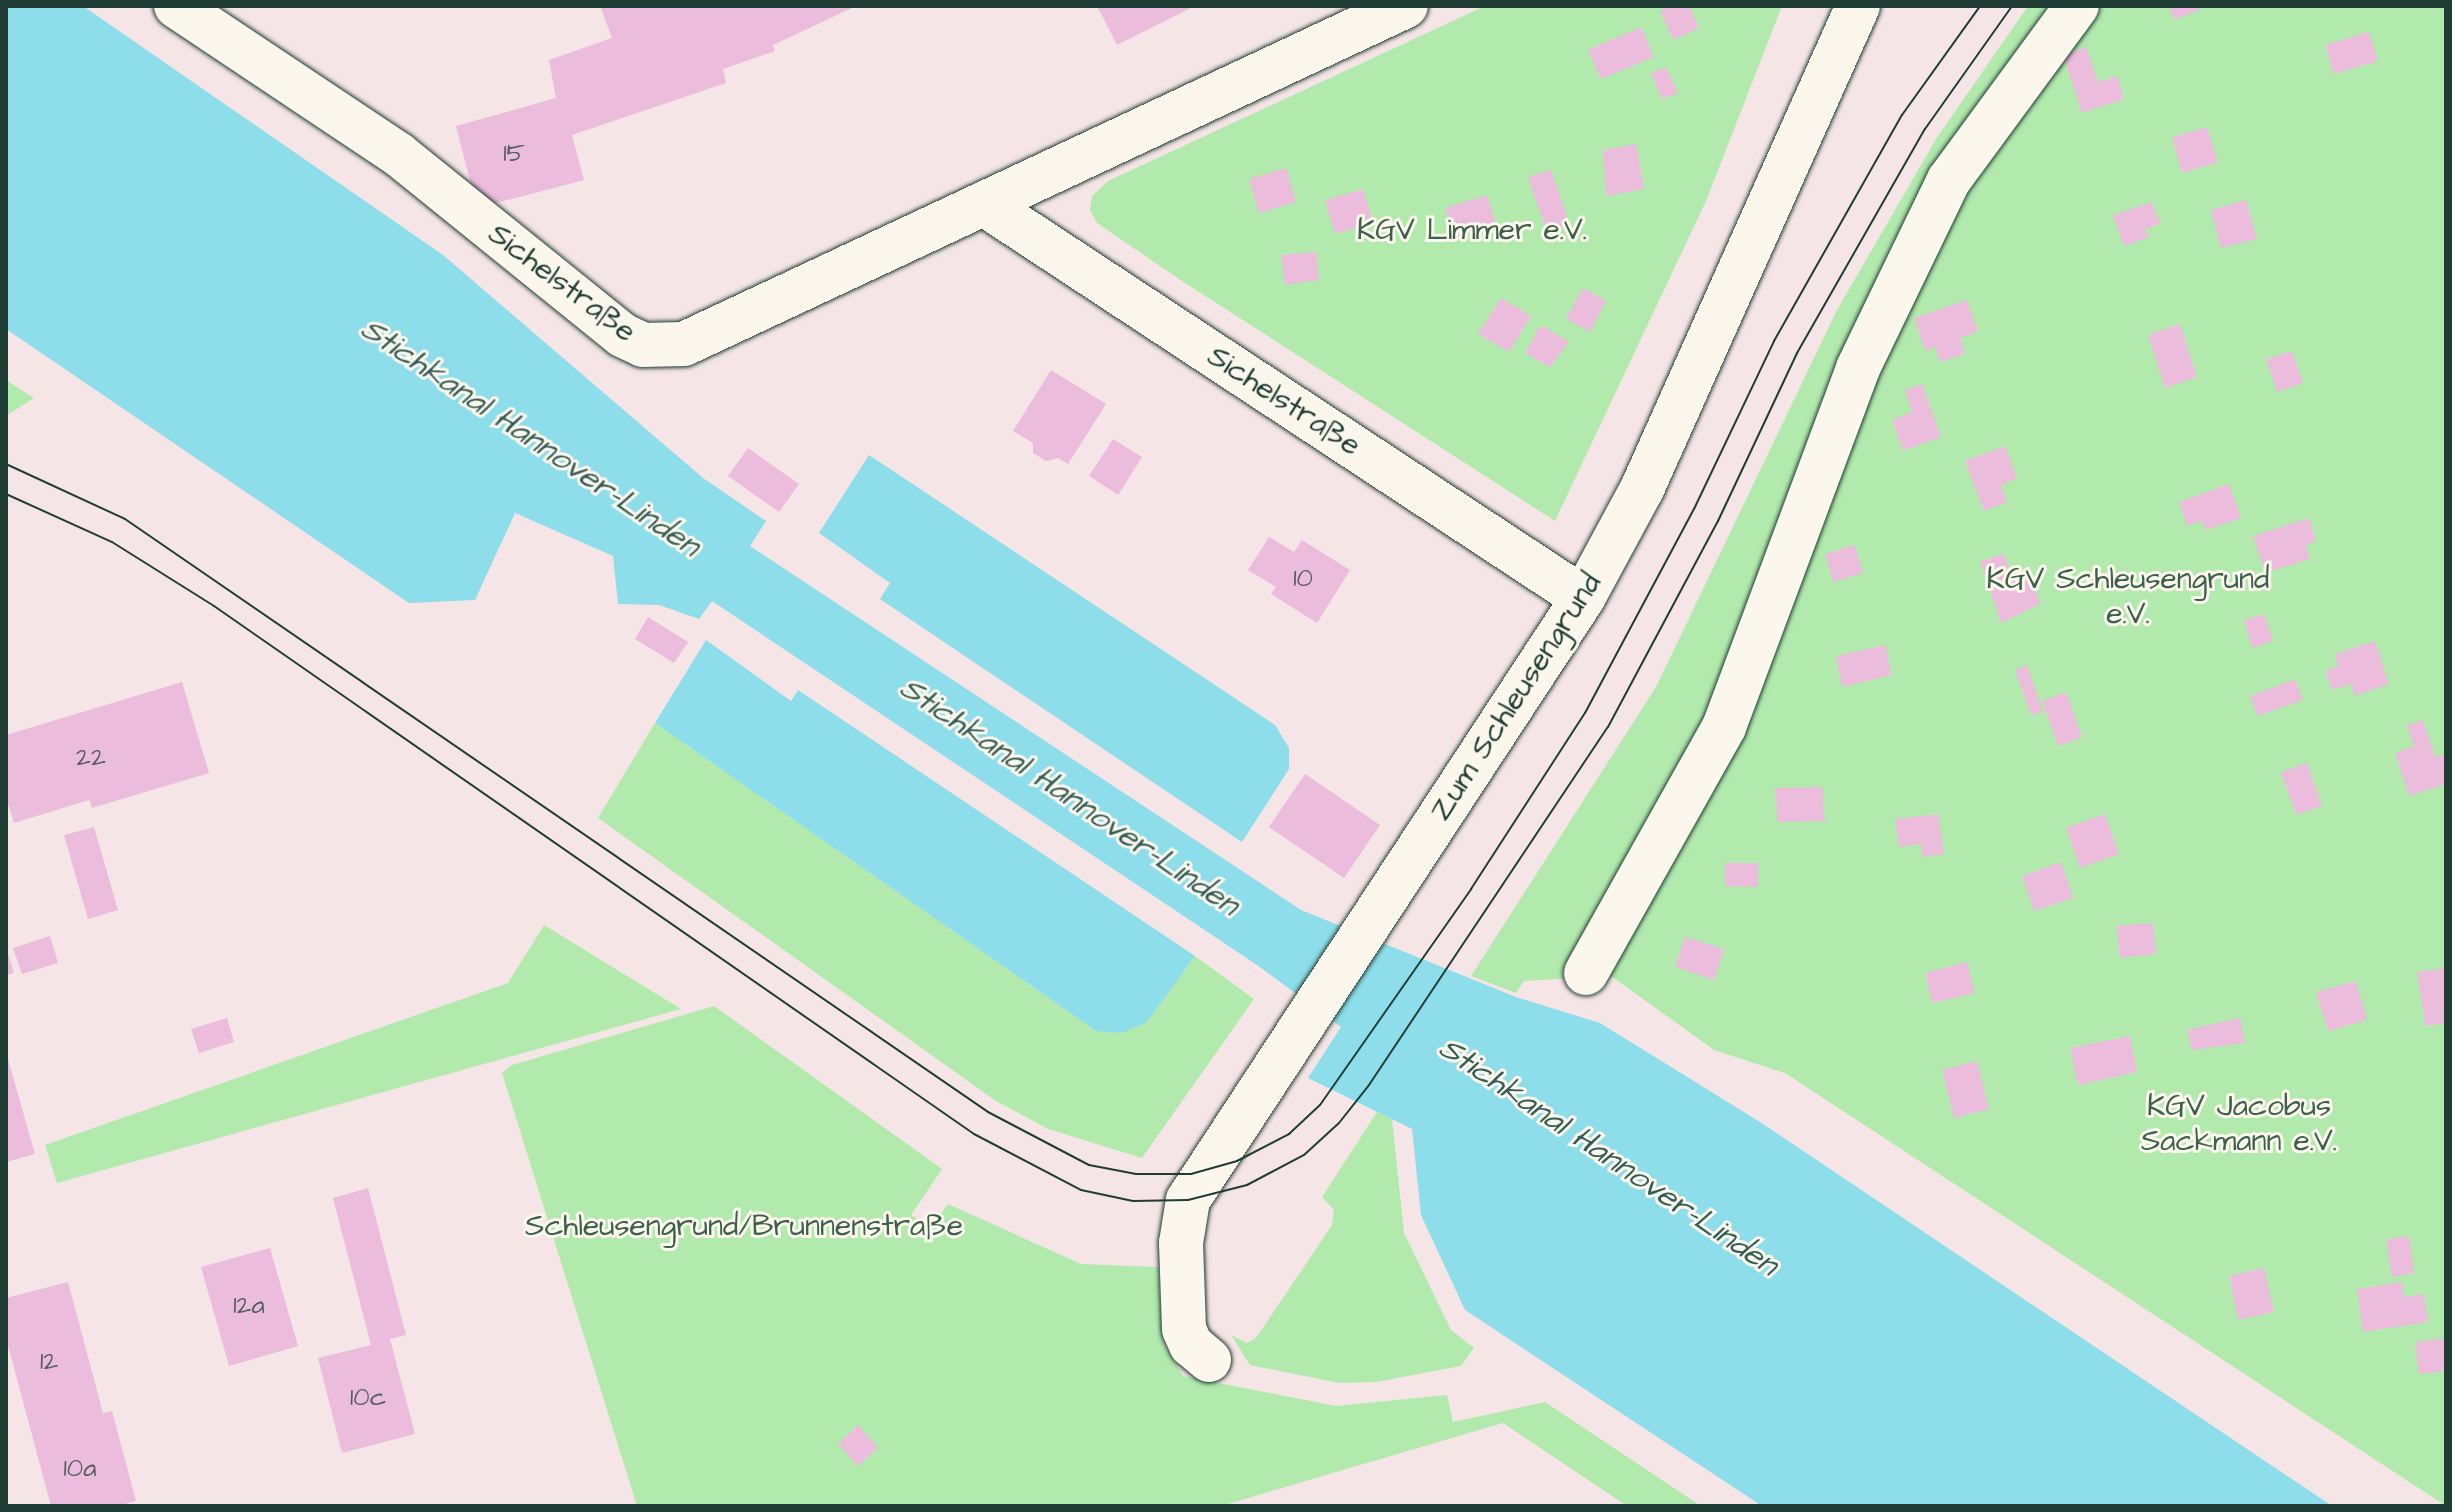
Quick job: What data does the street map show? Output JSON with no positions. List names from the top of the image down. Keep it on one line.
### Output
{"streets":{"street":["Sichelstraße","Zum Schleusengrund"]},"crossings":[["Sichelstraße","Zum Schleusengrund"]],"water":["Stichkanal Hannover-Linden"],"parks":["KGV Limmer e.V.","KGV Schleusengrund e.V.","KGV Jacobus Sackmann e.V.","Schleusengrund/Brunnenstraße"],"house_numbers":["15","10","22","12a","12","10c","10a"]}
